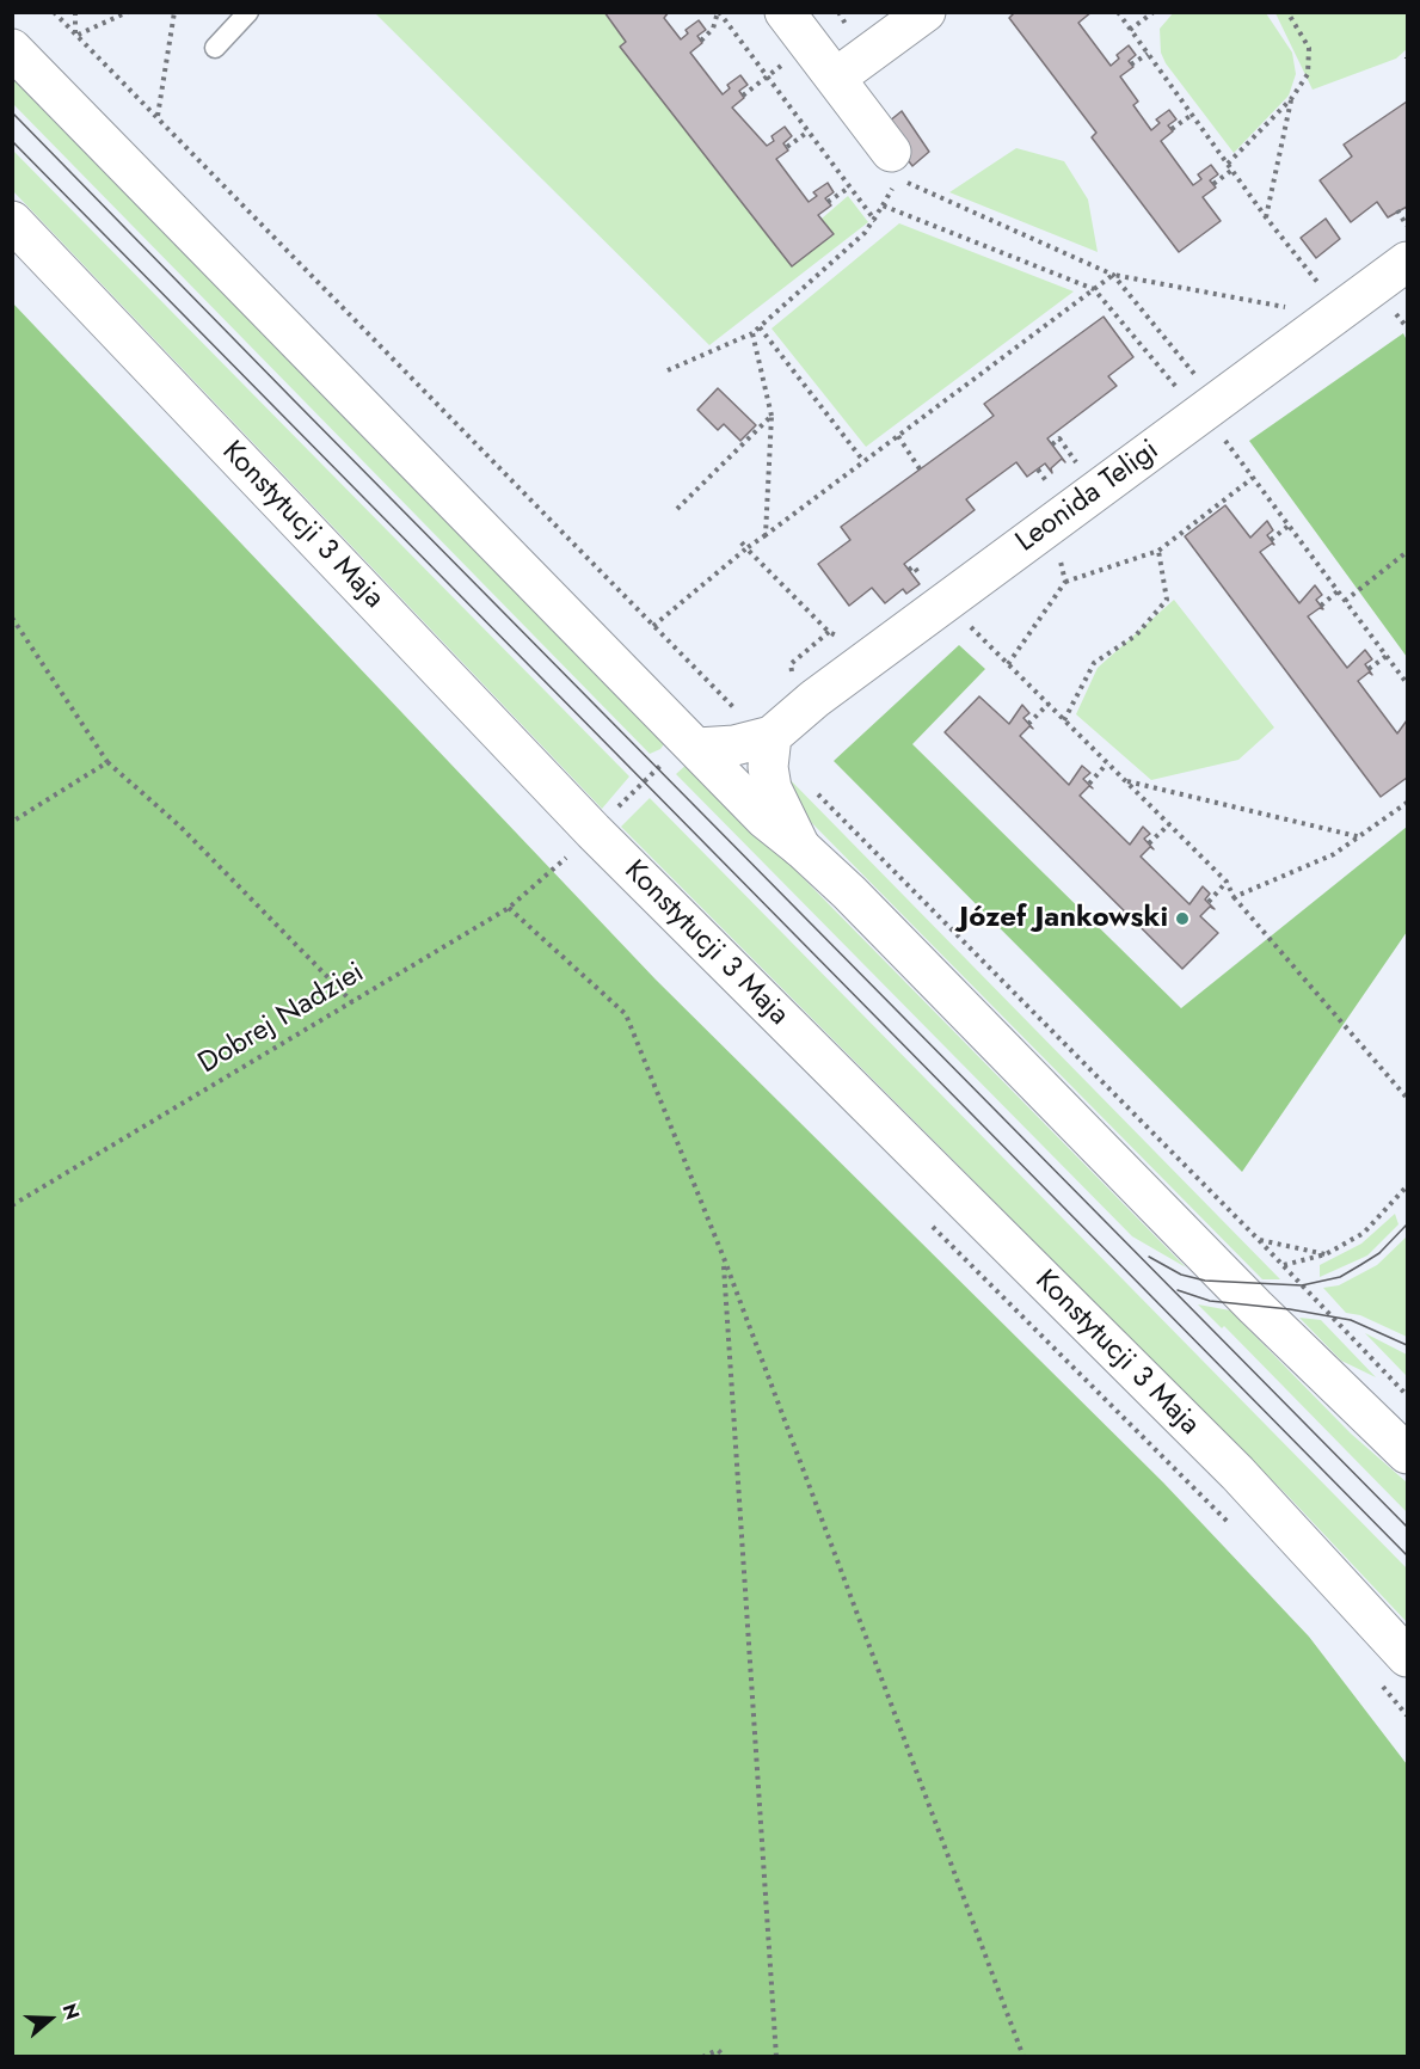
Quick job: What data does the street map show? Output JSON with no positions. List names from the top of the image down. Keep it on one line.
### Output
{"streets":{"street":["Leonida Teligi","Konstytucji 3 Maja"],"path":["Dobrej Nadziei"]},"crossings":[["Leonida Teligi","Dobrej Nadziei"],["Konstytucji 3 Maja","Dobrej Nadziei"]],"places":["Józef Jankowski"],"north":"right"}
